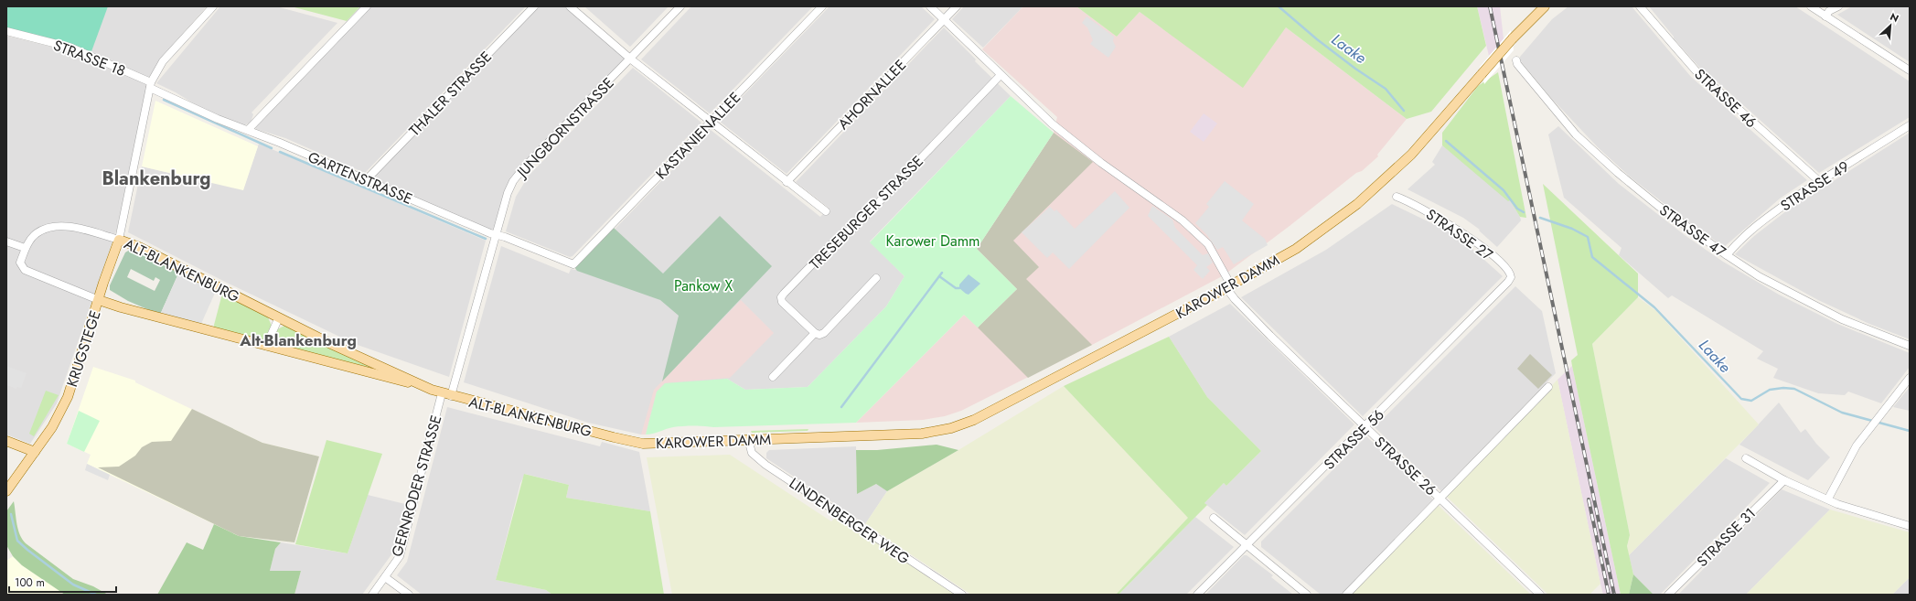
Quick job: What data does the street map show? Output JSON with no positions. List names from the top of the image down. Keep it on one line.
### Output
{"streets":{"main road":["ALT-BLANKENBURG","KAROWER DAMM","KRUGSTEGE"],"street":["STRASSE 18","THALER STRASSE","AHORNALLEE","STRASSE 46","JUNGBORNSTRASSE","KASTANIENALLEE","GARTENSTRASSE","STRASSE 49","TRESEBURGER STRASSE","STRASSE 47","STRASSE 27","STRASSE 56","STRASSE 26","GERNRODER STRASSE","LINDENBERGER WEG","STRASSE 31"]},"crossings":[["STRASSE 18","GARTENSTRASSE"],["THALER STRASSE","GARTENSTRASSE"],["STRASSE 46","STRASSE 49"],["JUNGBORNSTRASSE","GARTENSTRASSE"],["JUNGBORNSTRASSE","ALT-BLANKENBURG"],["KASTANIENALLEE","GARTENSTRASSE"],["STRASSE 49","STRASSE 47"],["STRASSE 27","STRASSE 56"],["ALT-BLANKENBURG","KAROWER DAMM"],["ALT-BLANKENBURG","KRUGSTEGE"],["ALT-BLANKENBURG","GERNRODER STRASSE"],["KAROWER DAMM","STRASSE 26"],["KAROWER DAMM","LINDENBERGER WEG"],["STRASSE 56","STRASSE 26"]],"districts":["Blankenburg","Alt-Blankenburg"],"water":["Laake"],"parks":["Karower Damm","Pankow X"],"scale_bar":"100 m","north":"top right"}
